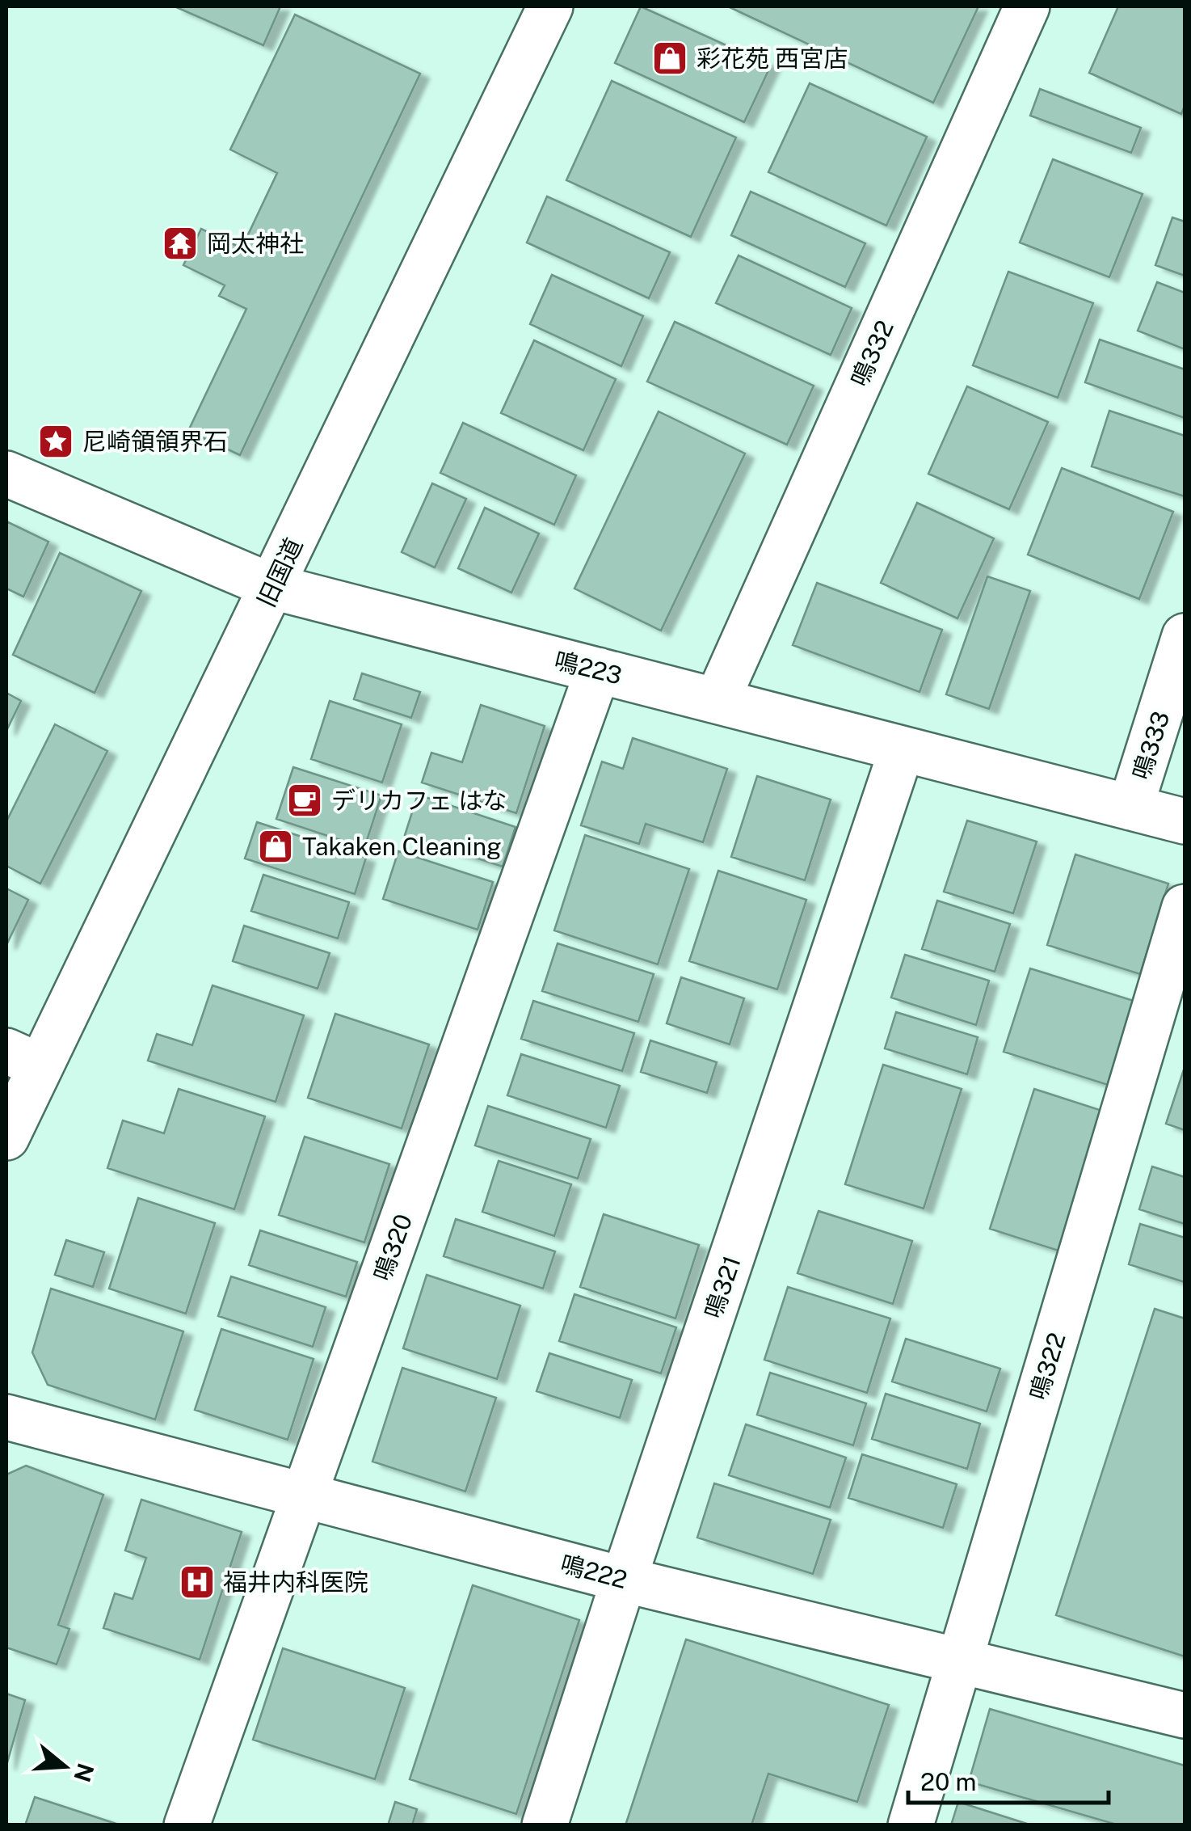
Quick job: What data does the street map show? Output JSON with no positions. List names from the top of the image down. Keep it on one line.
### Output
{"streets":{"street":["鳴332","旧国道","鳴223","鳴333","鳴320","鳴321","鳴322","鳴222"]},"crossings":[["鳴332","鳴223"],["旧国道","鳴223"],["鳴223","鳴333"],["鳴223","鳴320"],["鳴223","鳴321"],["鳴320","鳴222"],["鳴321","鳴222"],["鳴322","鳴222"]],"places":{"shop":["彩花苑 西宮店","Takaken Cleaning"],"temple":["岡太神社"],"place":["尼崎領領界石"],"cafe":["デリカフェ はな"],"hospital":["福井内科医院"]},"scale_bar":"20 m","north":"right"}
